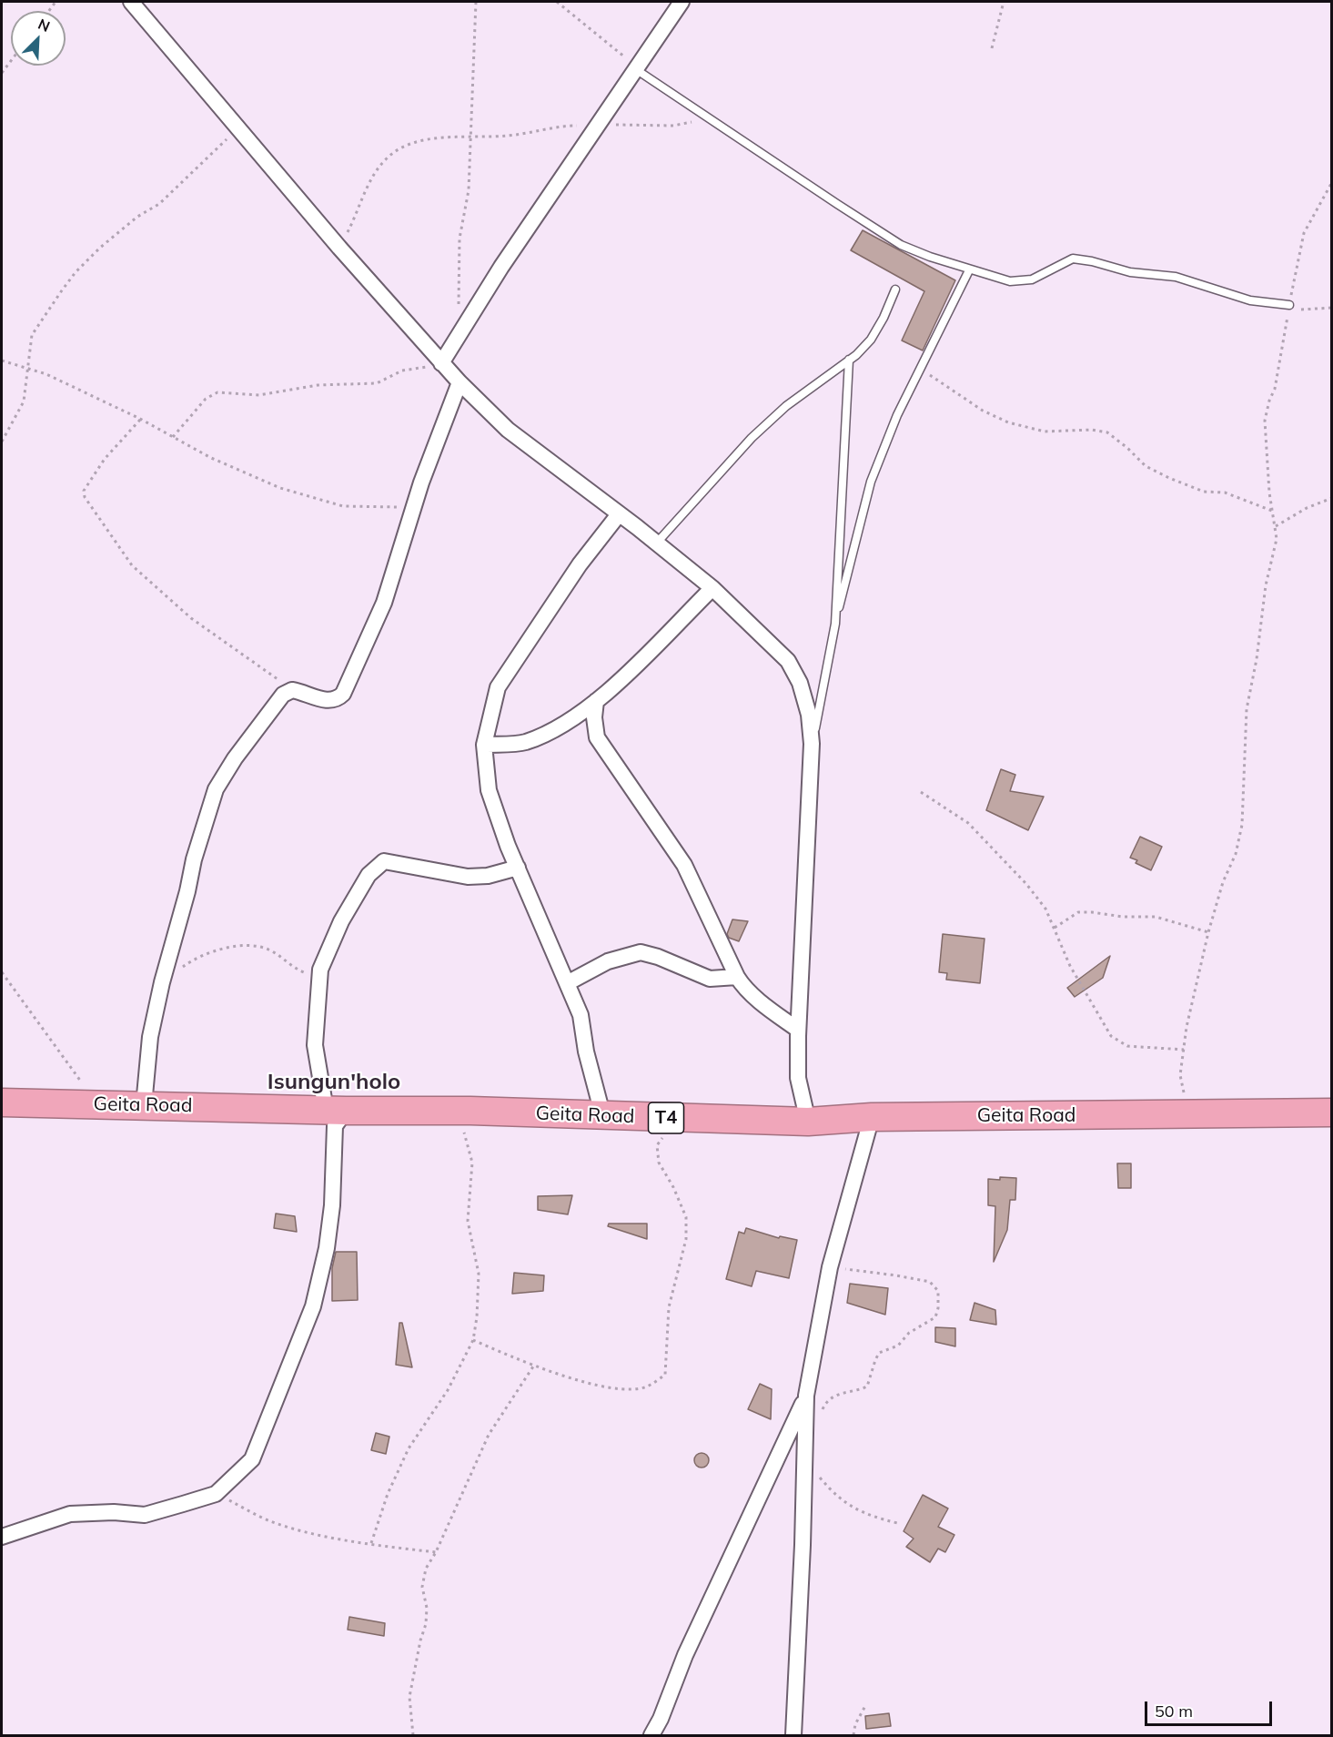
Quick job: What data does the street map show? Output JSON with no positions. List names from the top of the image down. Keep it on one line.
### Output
{"streets":{"highway":["Geita Road","T4"]},"districts":["Isungun'holo"],"scale_bar":"50 m","north":"top right"}
